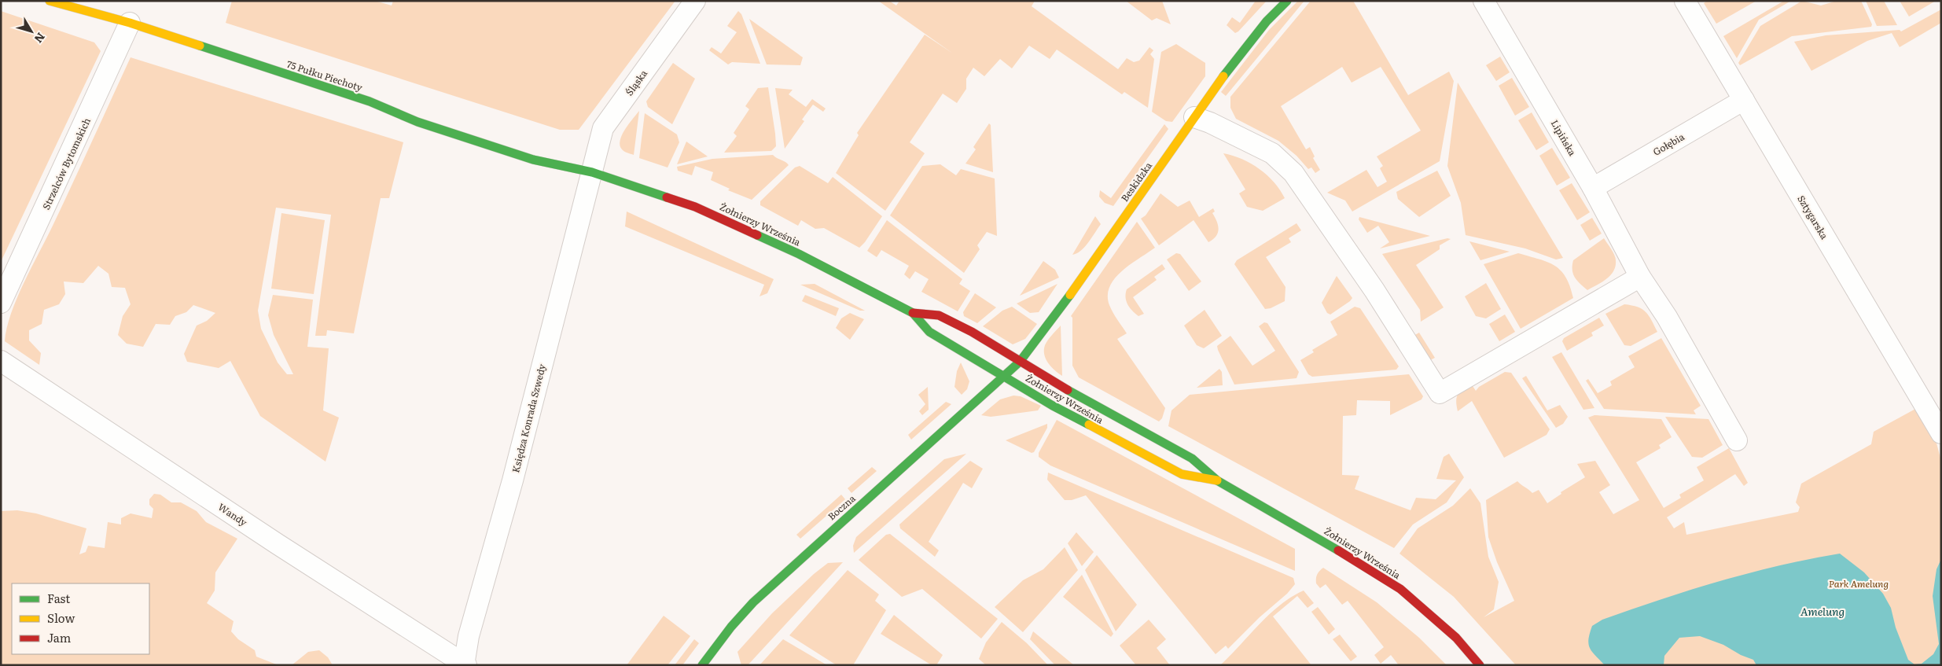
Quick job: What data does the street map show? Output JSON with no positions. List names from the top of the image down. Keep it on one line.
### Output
{"streets":{"main road":["75 Pułku Piechoty","Beskidzka","Żołnierzy Września","Boczna"],"street":["Śląska","Lipińska","Gołębia","Strzelców Bytomskich","Sztygarska","Księdza Konrada Szwedy","Wandy"]},"crossings":[["75 Pułku Piechoty","Śląska"],["75 Pułku Piechoty","Strzelców Bytomskich"],["75 Pułku Piechoty","Żołnierzy Września"],["75 Pułku Piechoty","Księdza Konrada Szwedy"],["Śląska","Żołnierzy Września"],["Śląska","Księdza Konrada Szwedy"],["Lipińska","Gołębia"],["Gołębia","Sztygarska"],["Beskidzka","Żołnierzy Września"],["Beskidzka","Boczna"],["Żołnierzy Września","Księdza Konrada Szwedy"],["Żołnierzy Września","Boczna"],["Księdza Konrada Szwedy","Wandy"]],"water":["Amelung"],"parks":["Park Amelung"],"legend":["Fast","Slow","Jam"],"north":"bottom right"}
